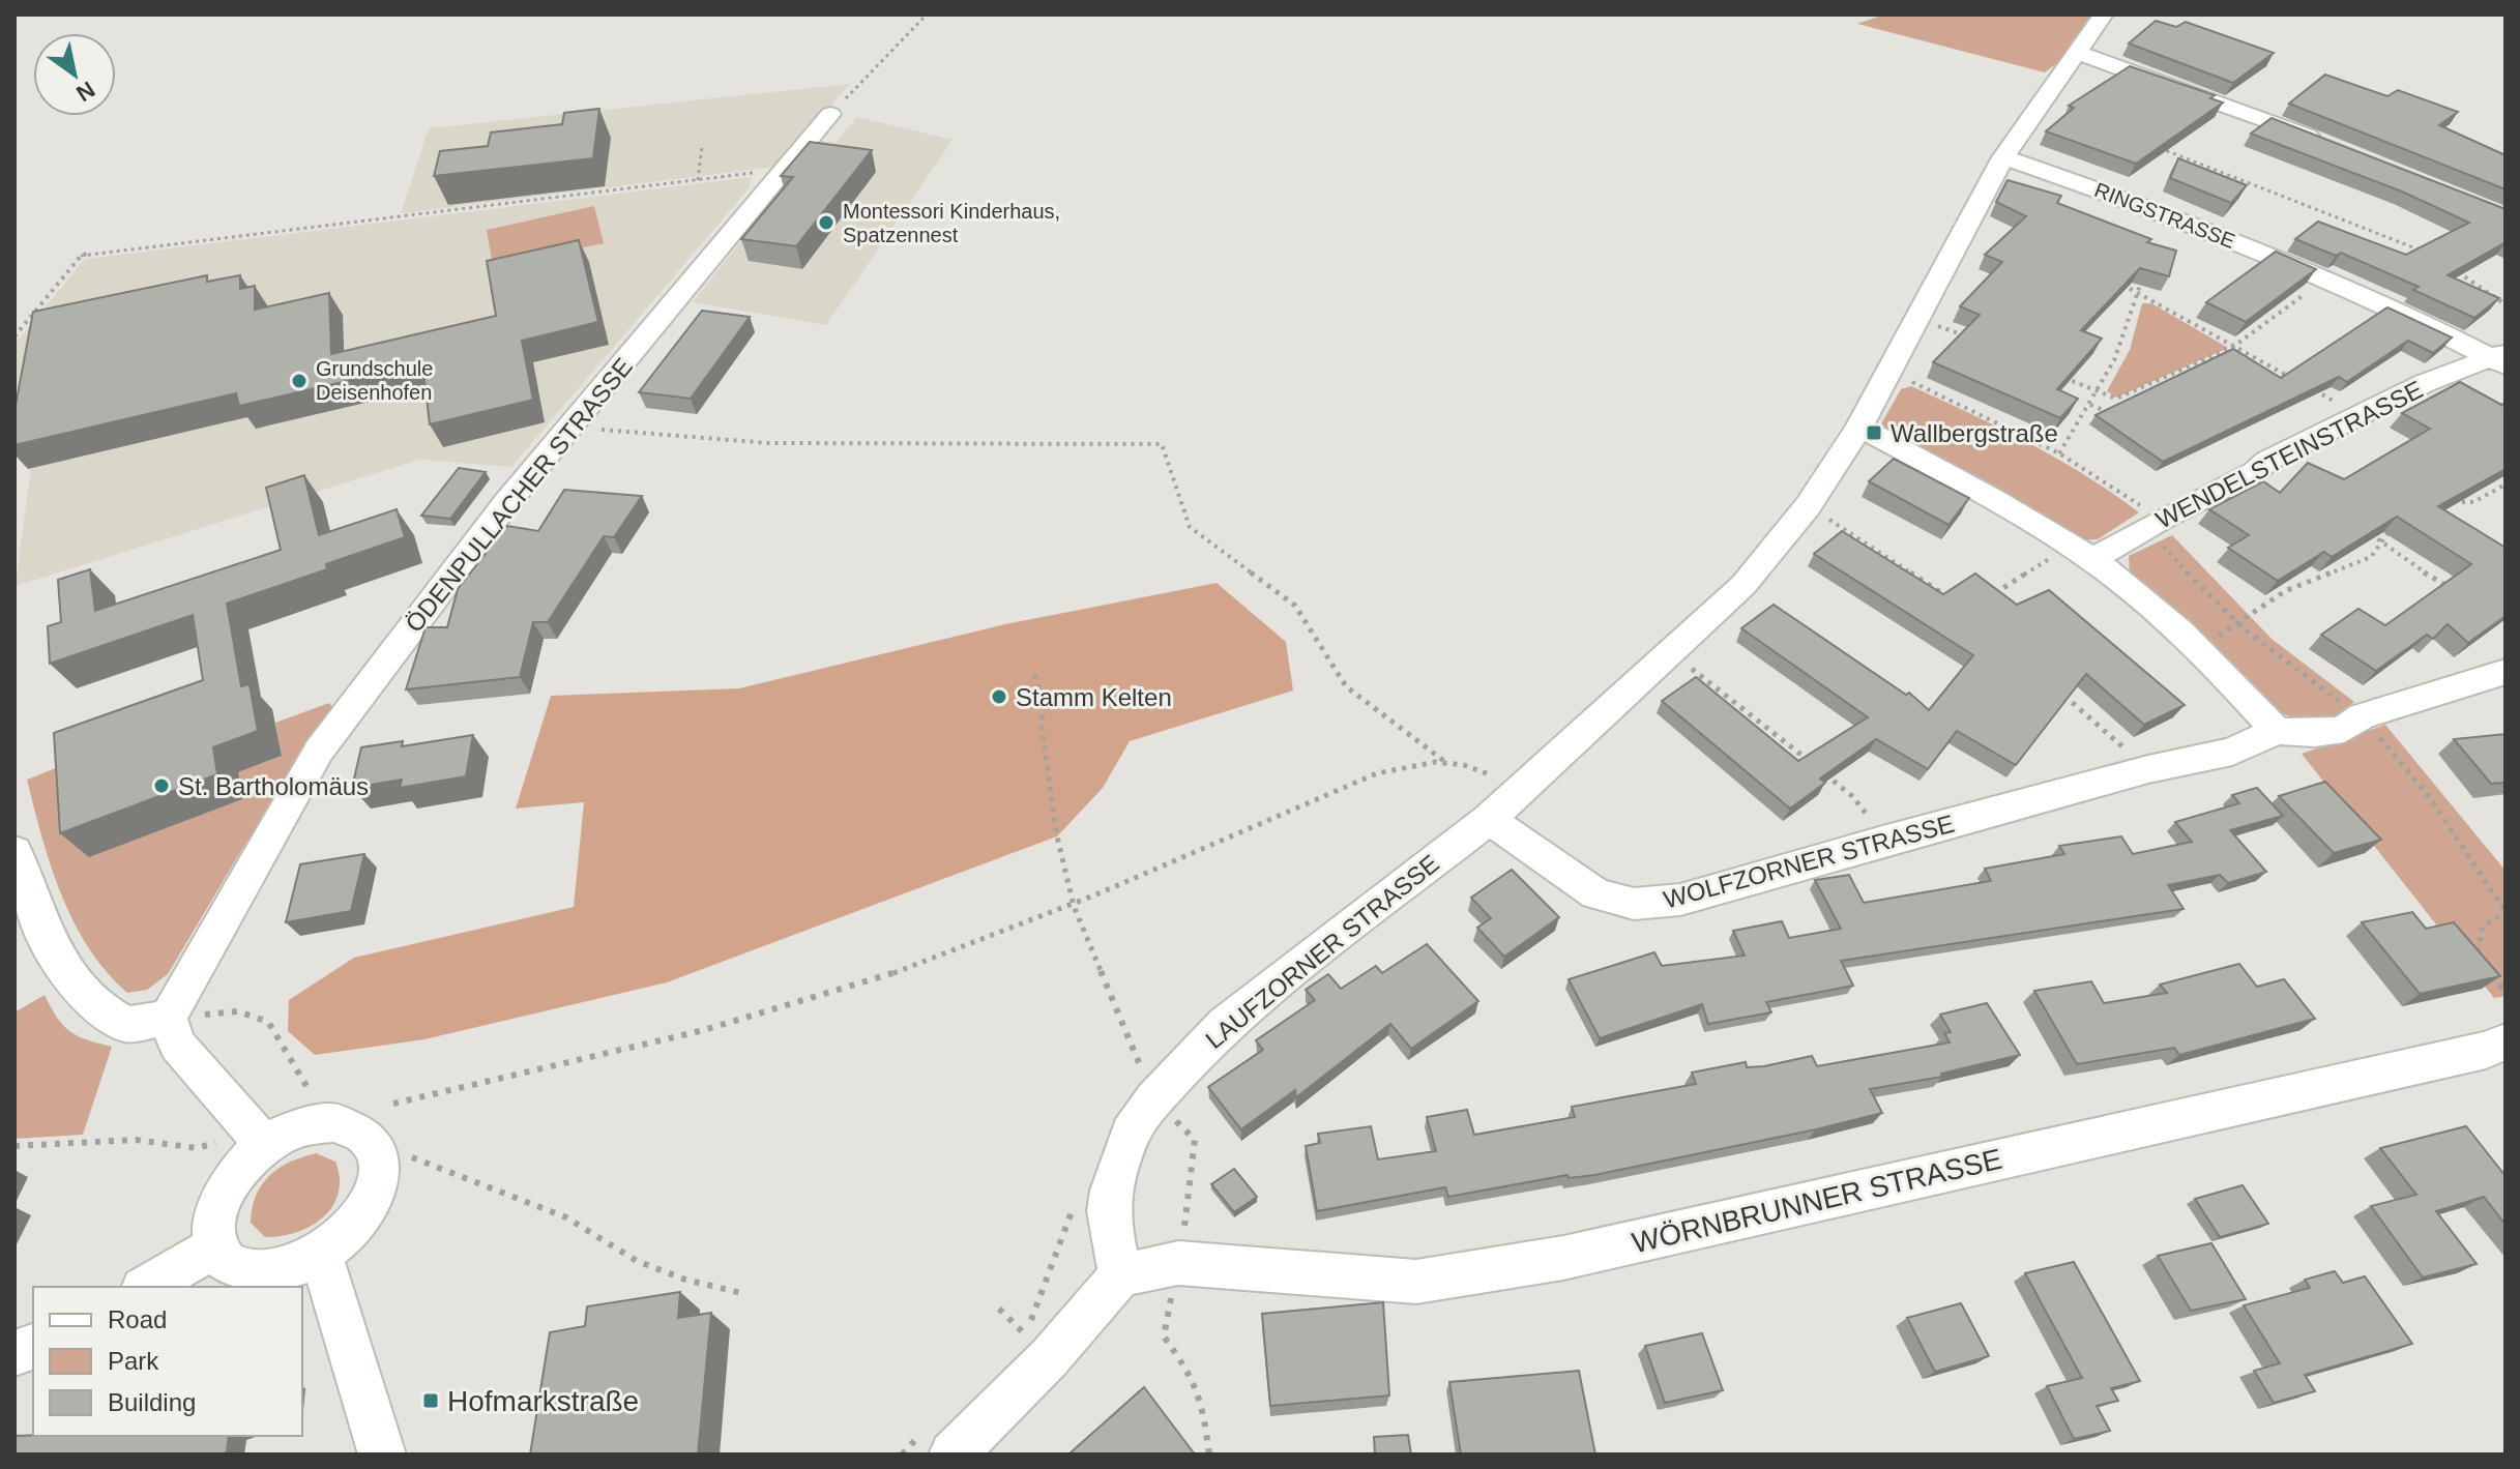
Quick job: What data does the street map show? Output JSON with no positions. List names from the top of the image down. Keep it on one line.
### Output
{"streets":{"street":["RINGSTRASSE","WENDELSTEINSTRASSE","ÖDENPULLACHER STRASSE","WOLFZORNER STRASSE","LAUFZORNER STRASSE","WÖRNBRUNNER STRASSE"]},"crossings":[["RINGSTRASSE","WENDELSTEINSTRASSE"],["RINGSTRASSE","LAUFZORNER STRASSE"],["WOLFZORNER STRASSE","LAUFZORNER STRASSE"],["LAUFZORNER STRASSE","WÖRNBRUNNER STRASSE"]],"places":{"other":["Montessori Kinderhaus, Spatzennest","Grundschule Deisenhofen","Stamm Kelten","St. Bartholomäus"],"transit":["Wallbergstraße","Hofmarkstraße"]},"legend":["Road","Park","Building"],"north":"bottom right"}
